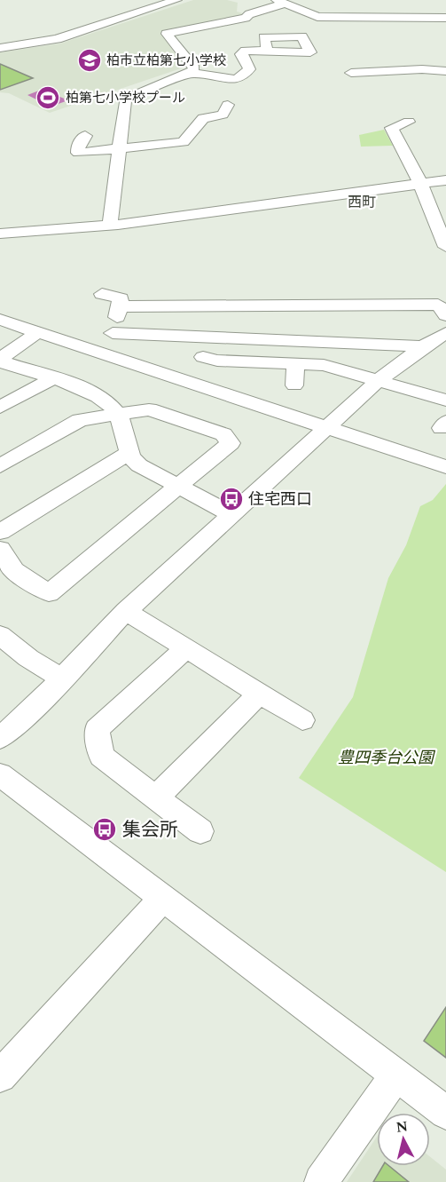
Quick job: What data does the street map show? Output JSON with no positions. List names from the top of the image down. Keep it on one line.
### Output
{"districts":["西町"],"parks":["豊四季台公園"],"places":{"school or university":["柏市立柏第七小学校"],"sports":["柏第七小学校プール"],"bus stop":["住宅西口","集会所"]},"north":"top"}
